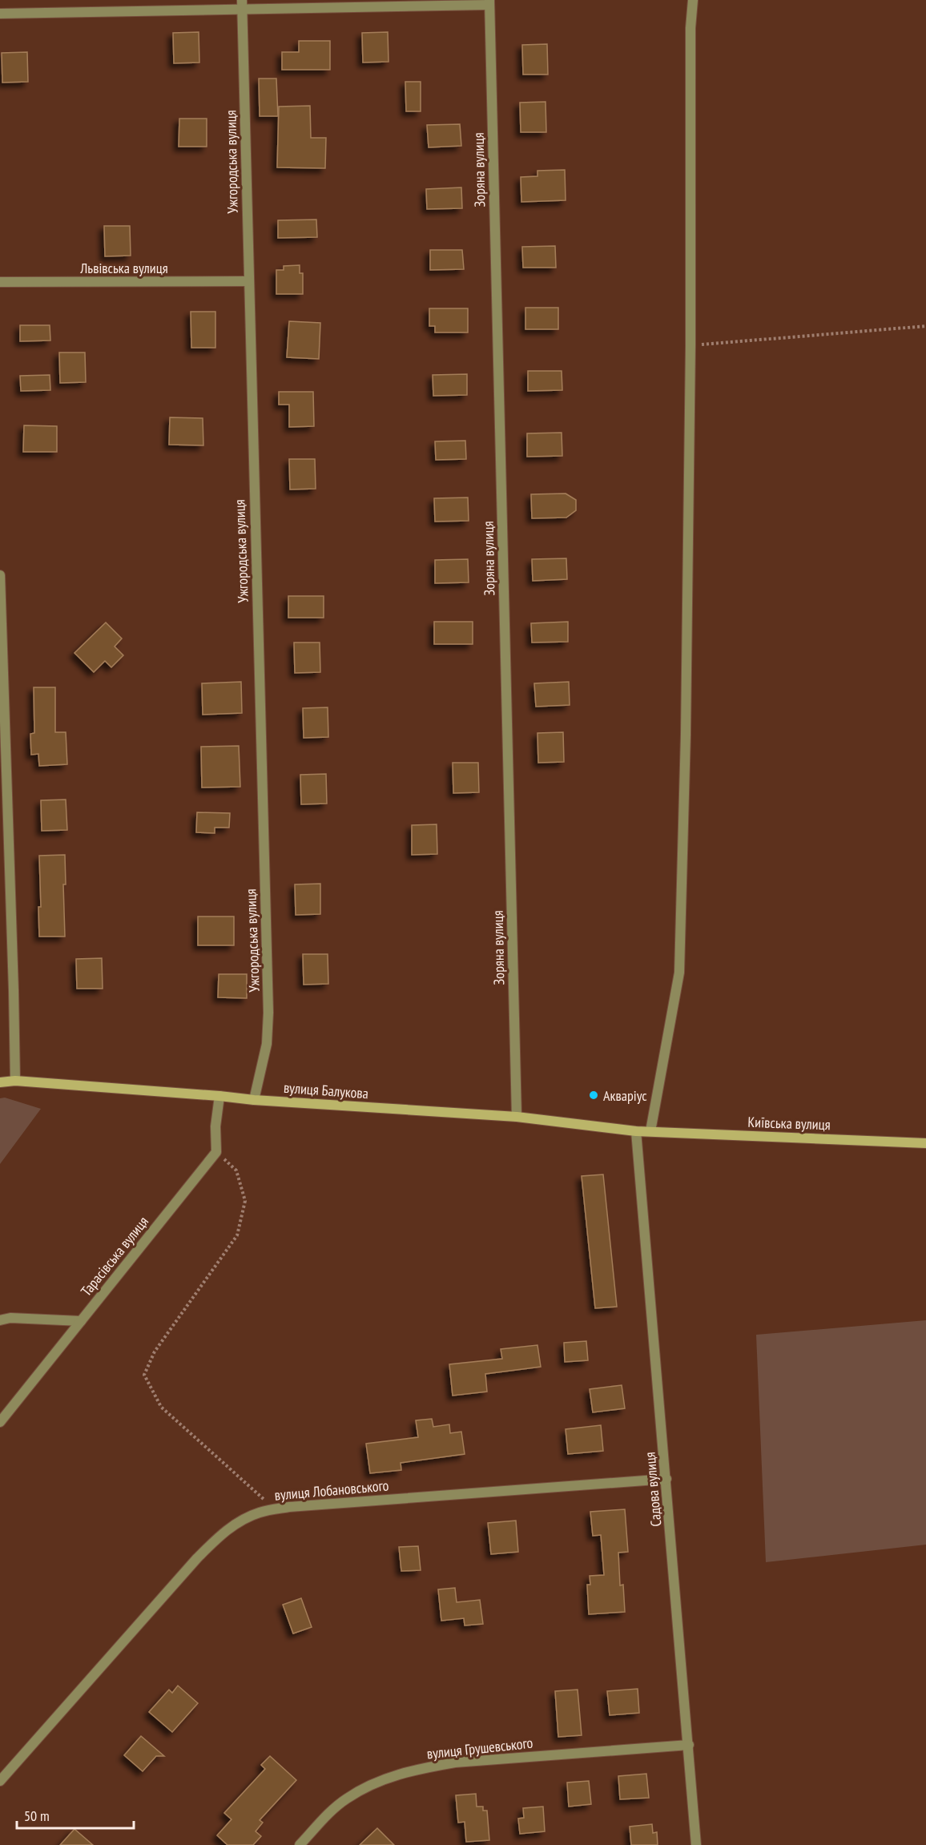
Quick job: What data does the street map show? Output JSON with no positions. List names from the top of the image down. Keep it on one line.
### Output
{"streets":{"main road":["вулиця Балукова","Київська вулиця"],"street":["Ужгородська вулиця","Зоряна вулиця","Львівська вулиця","Тарасівська вулиця","Садова вулиця","вулиця Лобановського","вулиця Грушевського"]},"crossings":[["Ужгородська вулиця","Львівська вулиця"],["Ужгородська вулиця","вулиця Балукова"],["Зоряна вулиця","вулиця Балукова"],["вулиця Балукова","Київська вулиця"],["вулиця Балукова","Садова вулиця"],["Садова вулиця","вулиця Лобановського"],["Садова вулиця","вулиця Грушевського"]],"places":["Акваріус"],"scale_bar":"50 m"}
